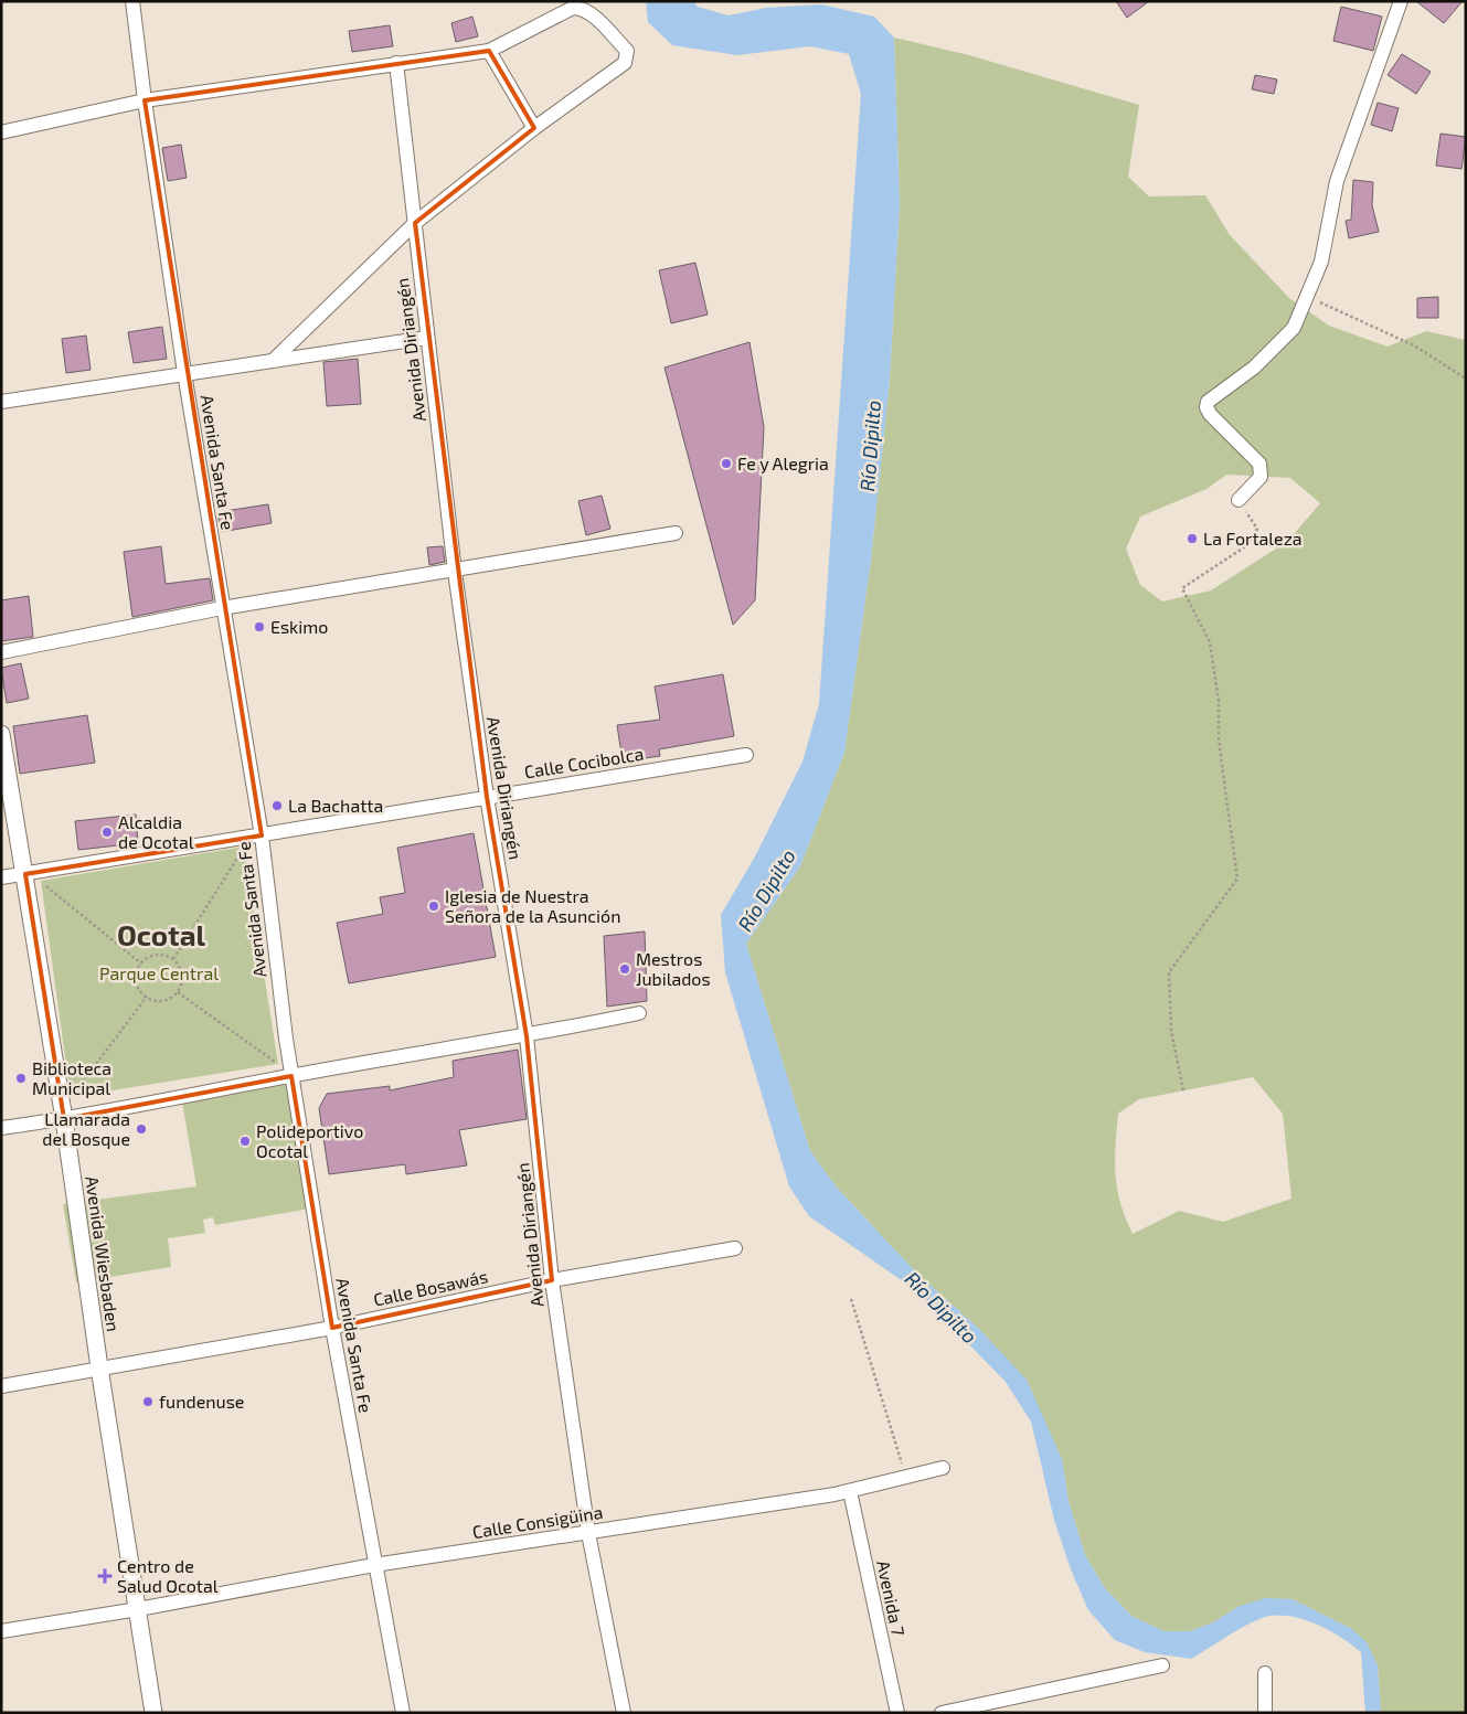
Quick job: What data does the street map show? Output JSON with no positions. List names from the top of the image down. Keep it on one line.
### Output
{"streets":{"street":["Avenida Diriangén","Avenida Santa Fe","Calle Cocibolca","Avenida Wiesbaden","Calle Bosawás","Calle Consigüina","Avenida 7"]},"crossings":[["Avenida Diriangén","Calle Cocibolca"],["Avenida Diriangén","Calle Bosawás"],["Avenida Diriangén","Calle Consigüina"],["Avenida Santa Fe","Calle Cocibolca"],["Avenida Santa Fe","Calle Bosawás"],["Avenida Santa Fe","Calle Consigüina"],["Calle Cocibolca","Avenida Wiesbaden"],["Avenida Wiesbaden","Calle Bosawás"],["Avenida Wiesbaden","Calle Consigüina"],["Calle Consigüina","Avenida 7"]],"districts":["Ocotal"],"water":["Río Dipilto"],"parks":["Parque Central"],"places":{"other":["Fe y Alegria","La Fortaleza","Eskimo","La Bachatta","Alcaldia de Ocotal","Iglesia de Nuestra Señora de la Asunción","Mestros Jubilados","Biblioteca Municipal","Llamarada del Bosque","Polideportivo Ocotal","fundenuse"],"health":["Centro de Salud Ocotal"]}}
